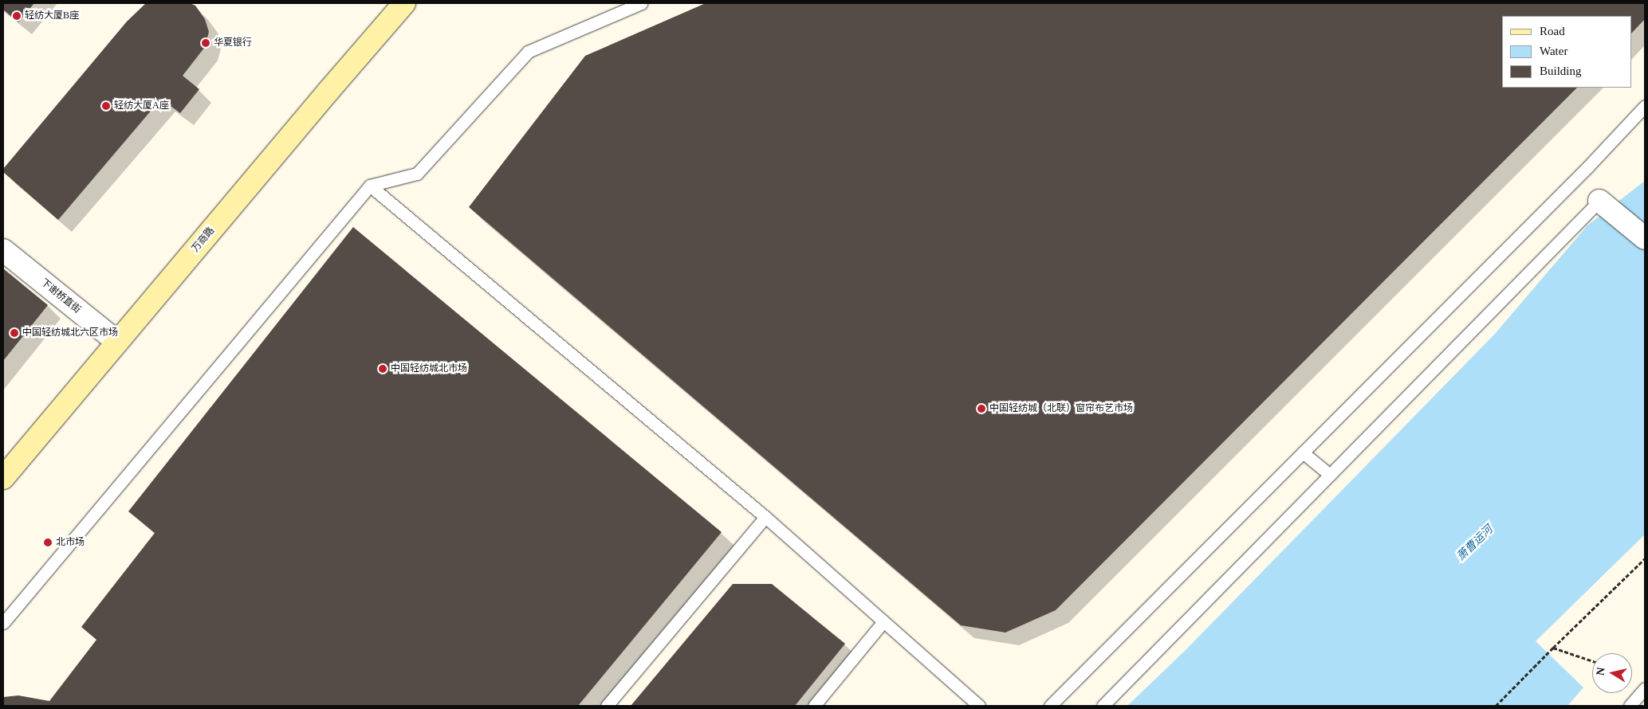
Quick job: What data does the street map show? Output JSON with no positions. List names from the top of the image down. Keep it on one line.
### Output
{"streets":{"street":["万商路","下谢桥直街"]},"crossings":[["万商路","下谢桥直街"]],"water":["萧曹运河"],"places":["轻纺大厦B座","华夏银行","轻纺大厦A座","中国轻纺城北六区市场","中国轻纺城北市场","中国轻纺城（北联）窗帘布艺市场","北市场"],"legend":["Road","Water","Building"],"north":"left"}
